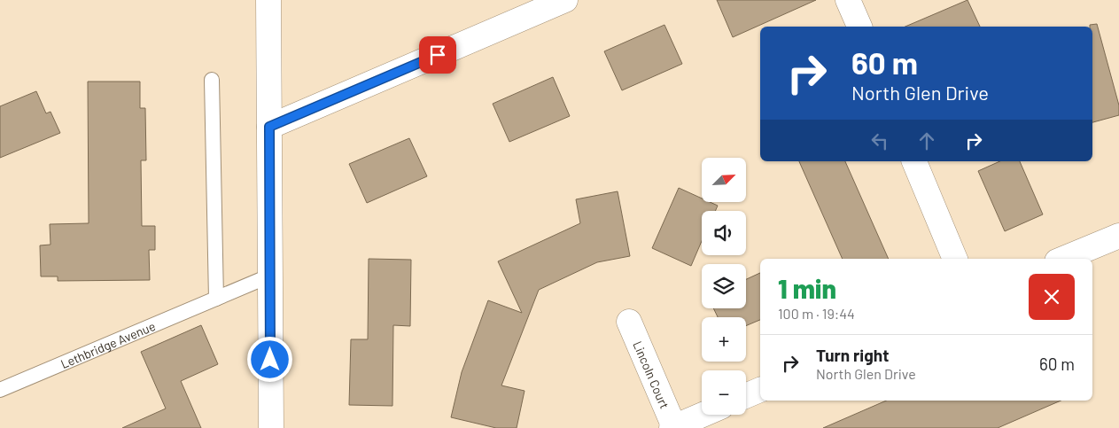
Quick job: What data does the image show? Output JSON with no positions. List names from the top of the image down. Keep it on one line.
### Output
{"streets":{"street":["Lincoln Court"],"lane":["Lethbridge Avenue"]},"north":"top right","page":{"turn":["60 m","North Glen Drive"],"map_buttons":["+","−"],"heading":["1 min","100 m · 19:44"],"list":[{"name":"Turn right","note":"North Glen Drive","value":"60 m"}]}}
